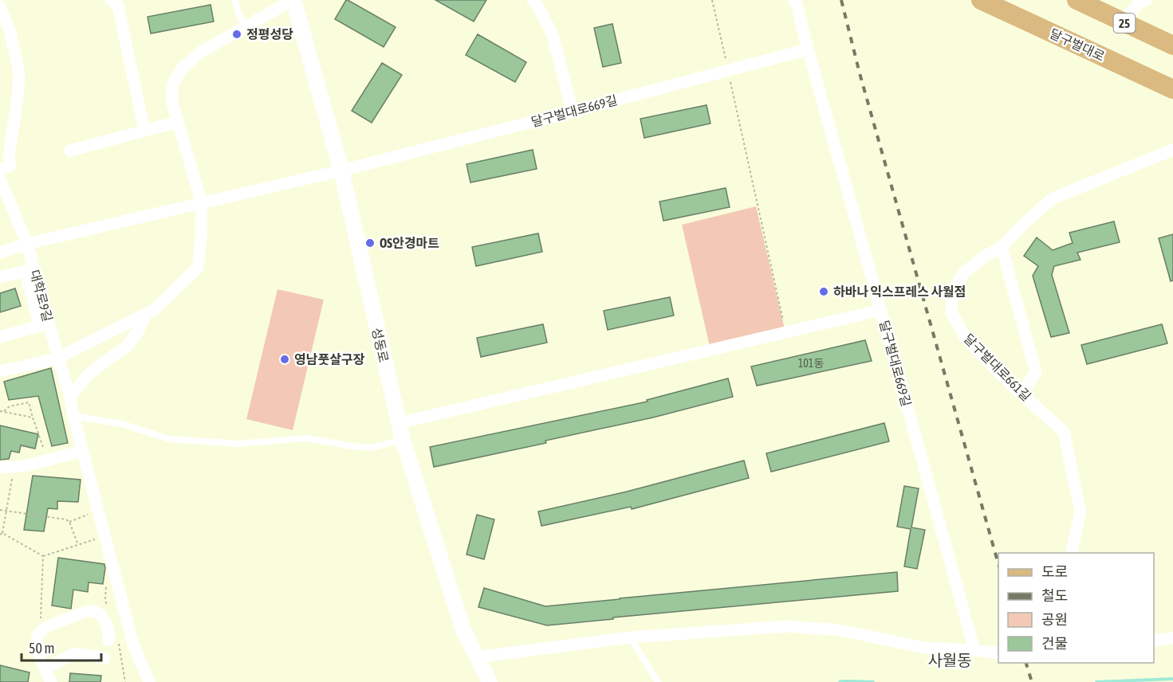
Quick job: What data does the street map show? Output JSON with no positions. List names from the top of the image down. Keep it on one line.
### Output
{"streets":{"main road":["25","달구벌대로"],"street":["달구벌대로669길","대학로9길","성동로","달구벌대로661길"]},"crossings":[["달구벌대로669길","대학로9길"],["달구벌대로669길","성동로"]],"districts":["사월동"],"places":["정평성당","OS안경마트","하바나 익스프레스 사월점","영남풋살구장"],"house_numbers":["101동"],"legend":["도로","철도","공원","건물"],"scale_bar":"50 m"}
